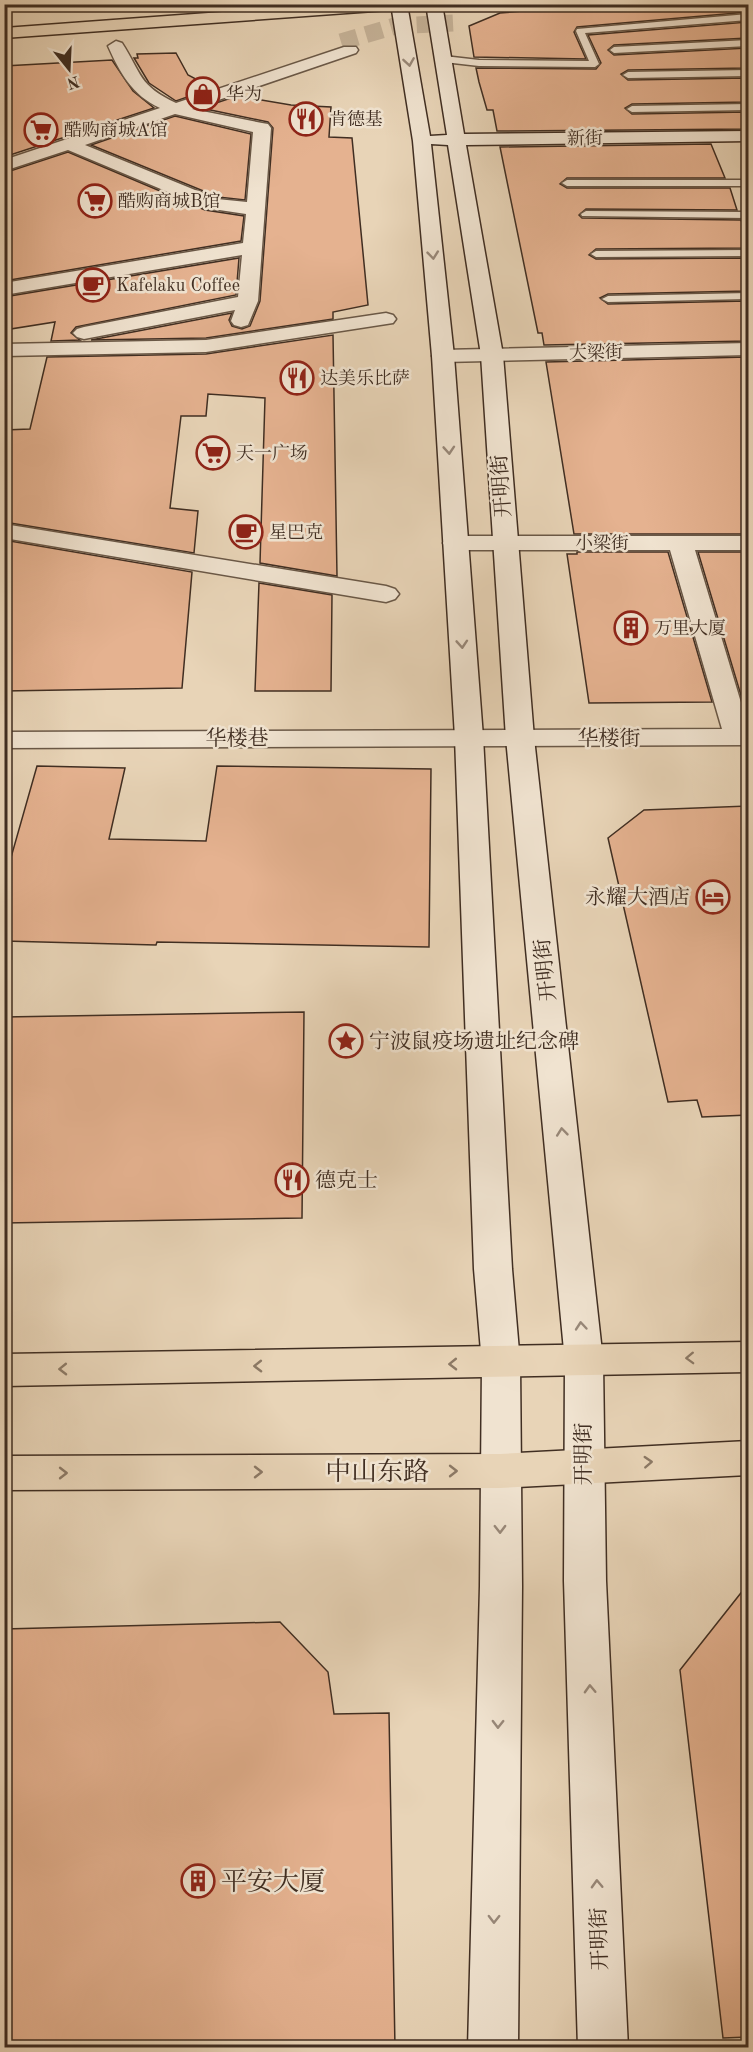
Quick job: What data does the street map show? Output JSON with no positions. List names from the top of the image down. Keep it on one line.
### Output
{"streets":{"main road":["中山东路"],"street":["新街","大梁街","开明街","小梁街","华楼巷","华楼街"]},"crossings":[["新街","开明街"],["大梁街","开明街"],["开明街","小梁街"],["开明街","华楼街"],["开明街","中山东路"],["华楼巷","华楼街"]],"places":{"shop":["华为"],"restaurant":["肯德基","达美乐比萨","德克士"],"supermarket":["酷购商城A馆","酷购商城B馆","天一广场"],"cafe":["Kafelaku Coffee","星巴克"],"building":["万里大厦","平安大厦"],"hotel":["永耀大酒店"],"place":["宁波鼠疫场遗址纪念碑"]},"north":"bottom"}
